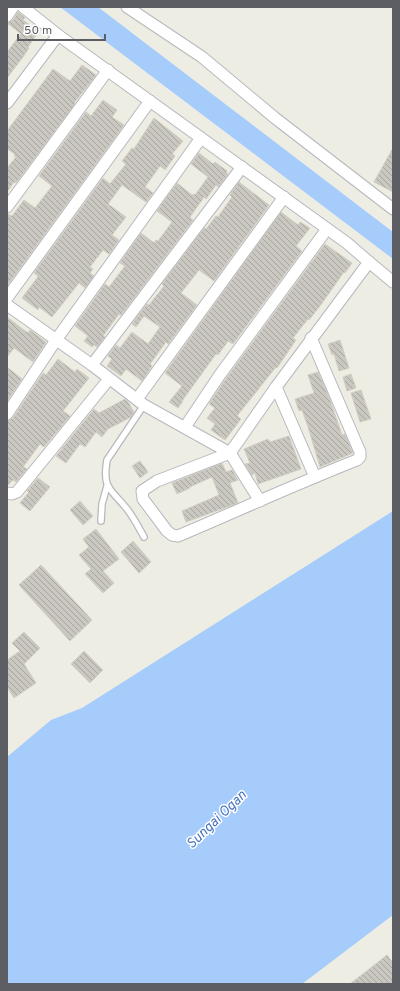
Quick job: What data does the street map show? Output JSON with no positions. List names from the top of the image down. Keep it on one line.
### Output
{"water":["Sungai Ogan"],"scale_bar":"50 m"}
